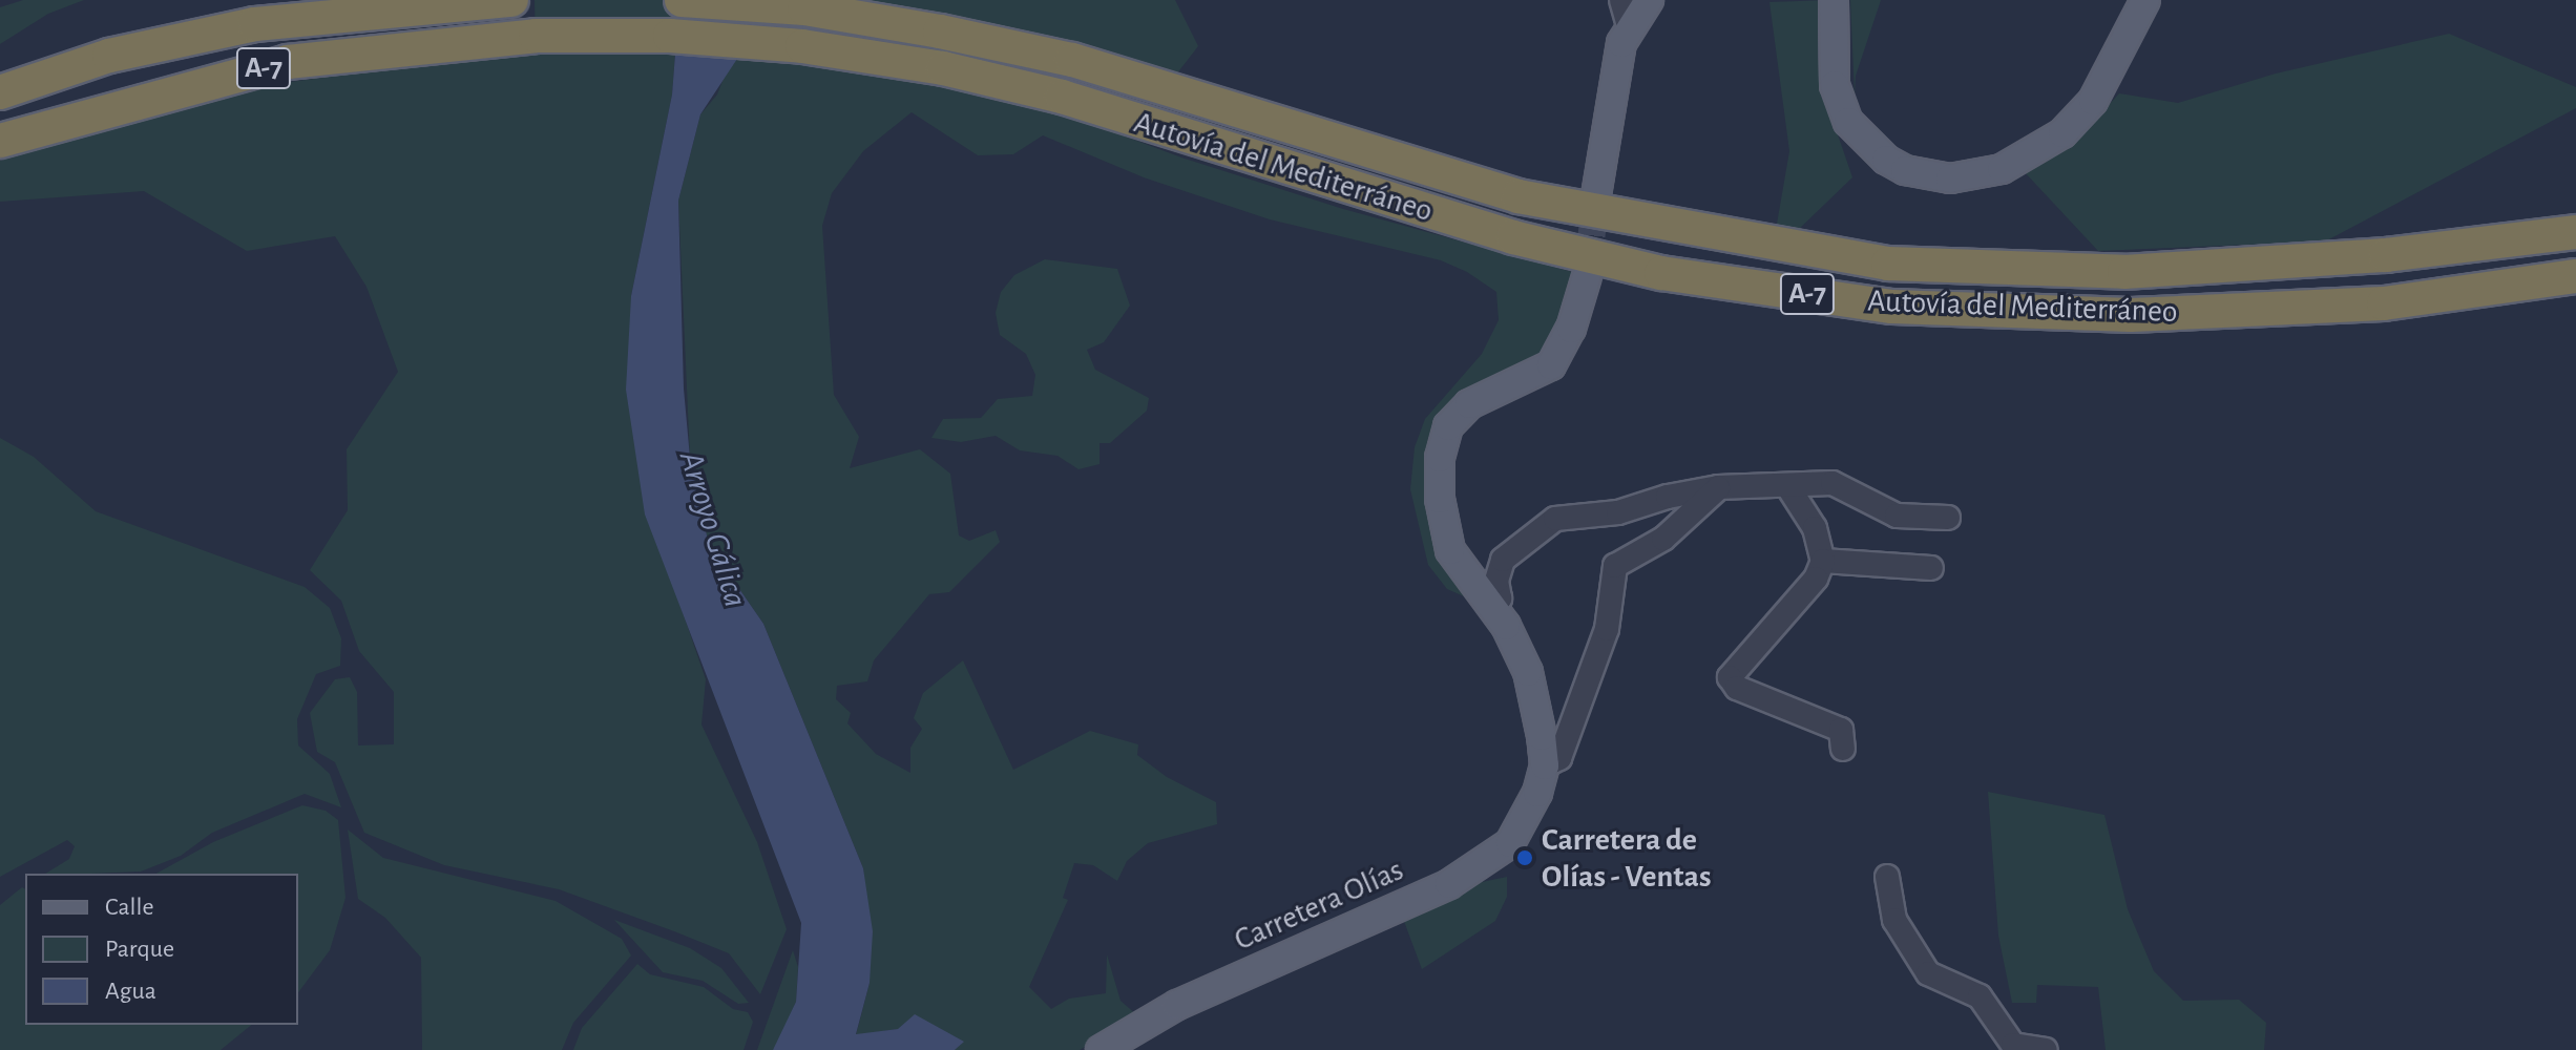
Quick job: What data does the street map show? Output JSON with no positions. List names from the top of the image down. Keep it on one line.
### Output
{"streets":{"highway":["A-7","Autovía del Mediterráneo"],"main road":["Carretera Olías"]},"water":["Arroyo Gálica"],"places":["Carretera de Olías - Ventas"],"legend":["Calle","Parque","Agua"]}
